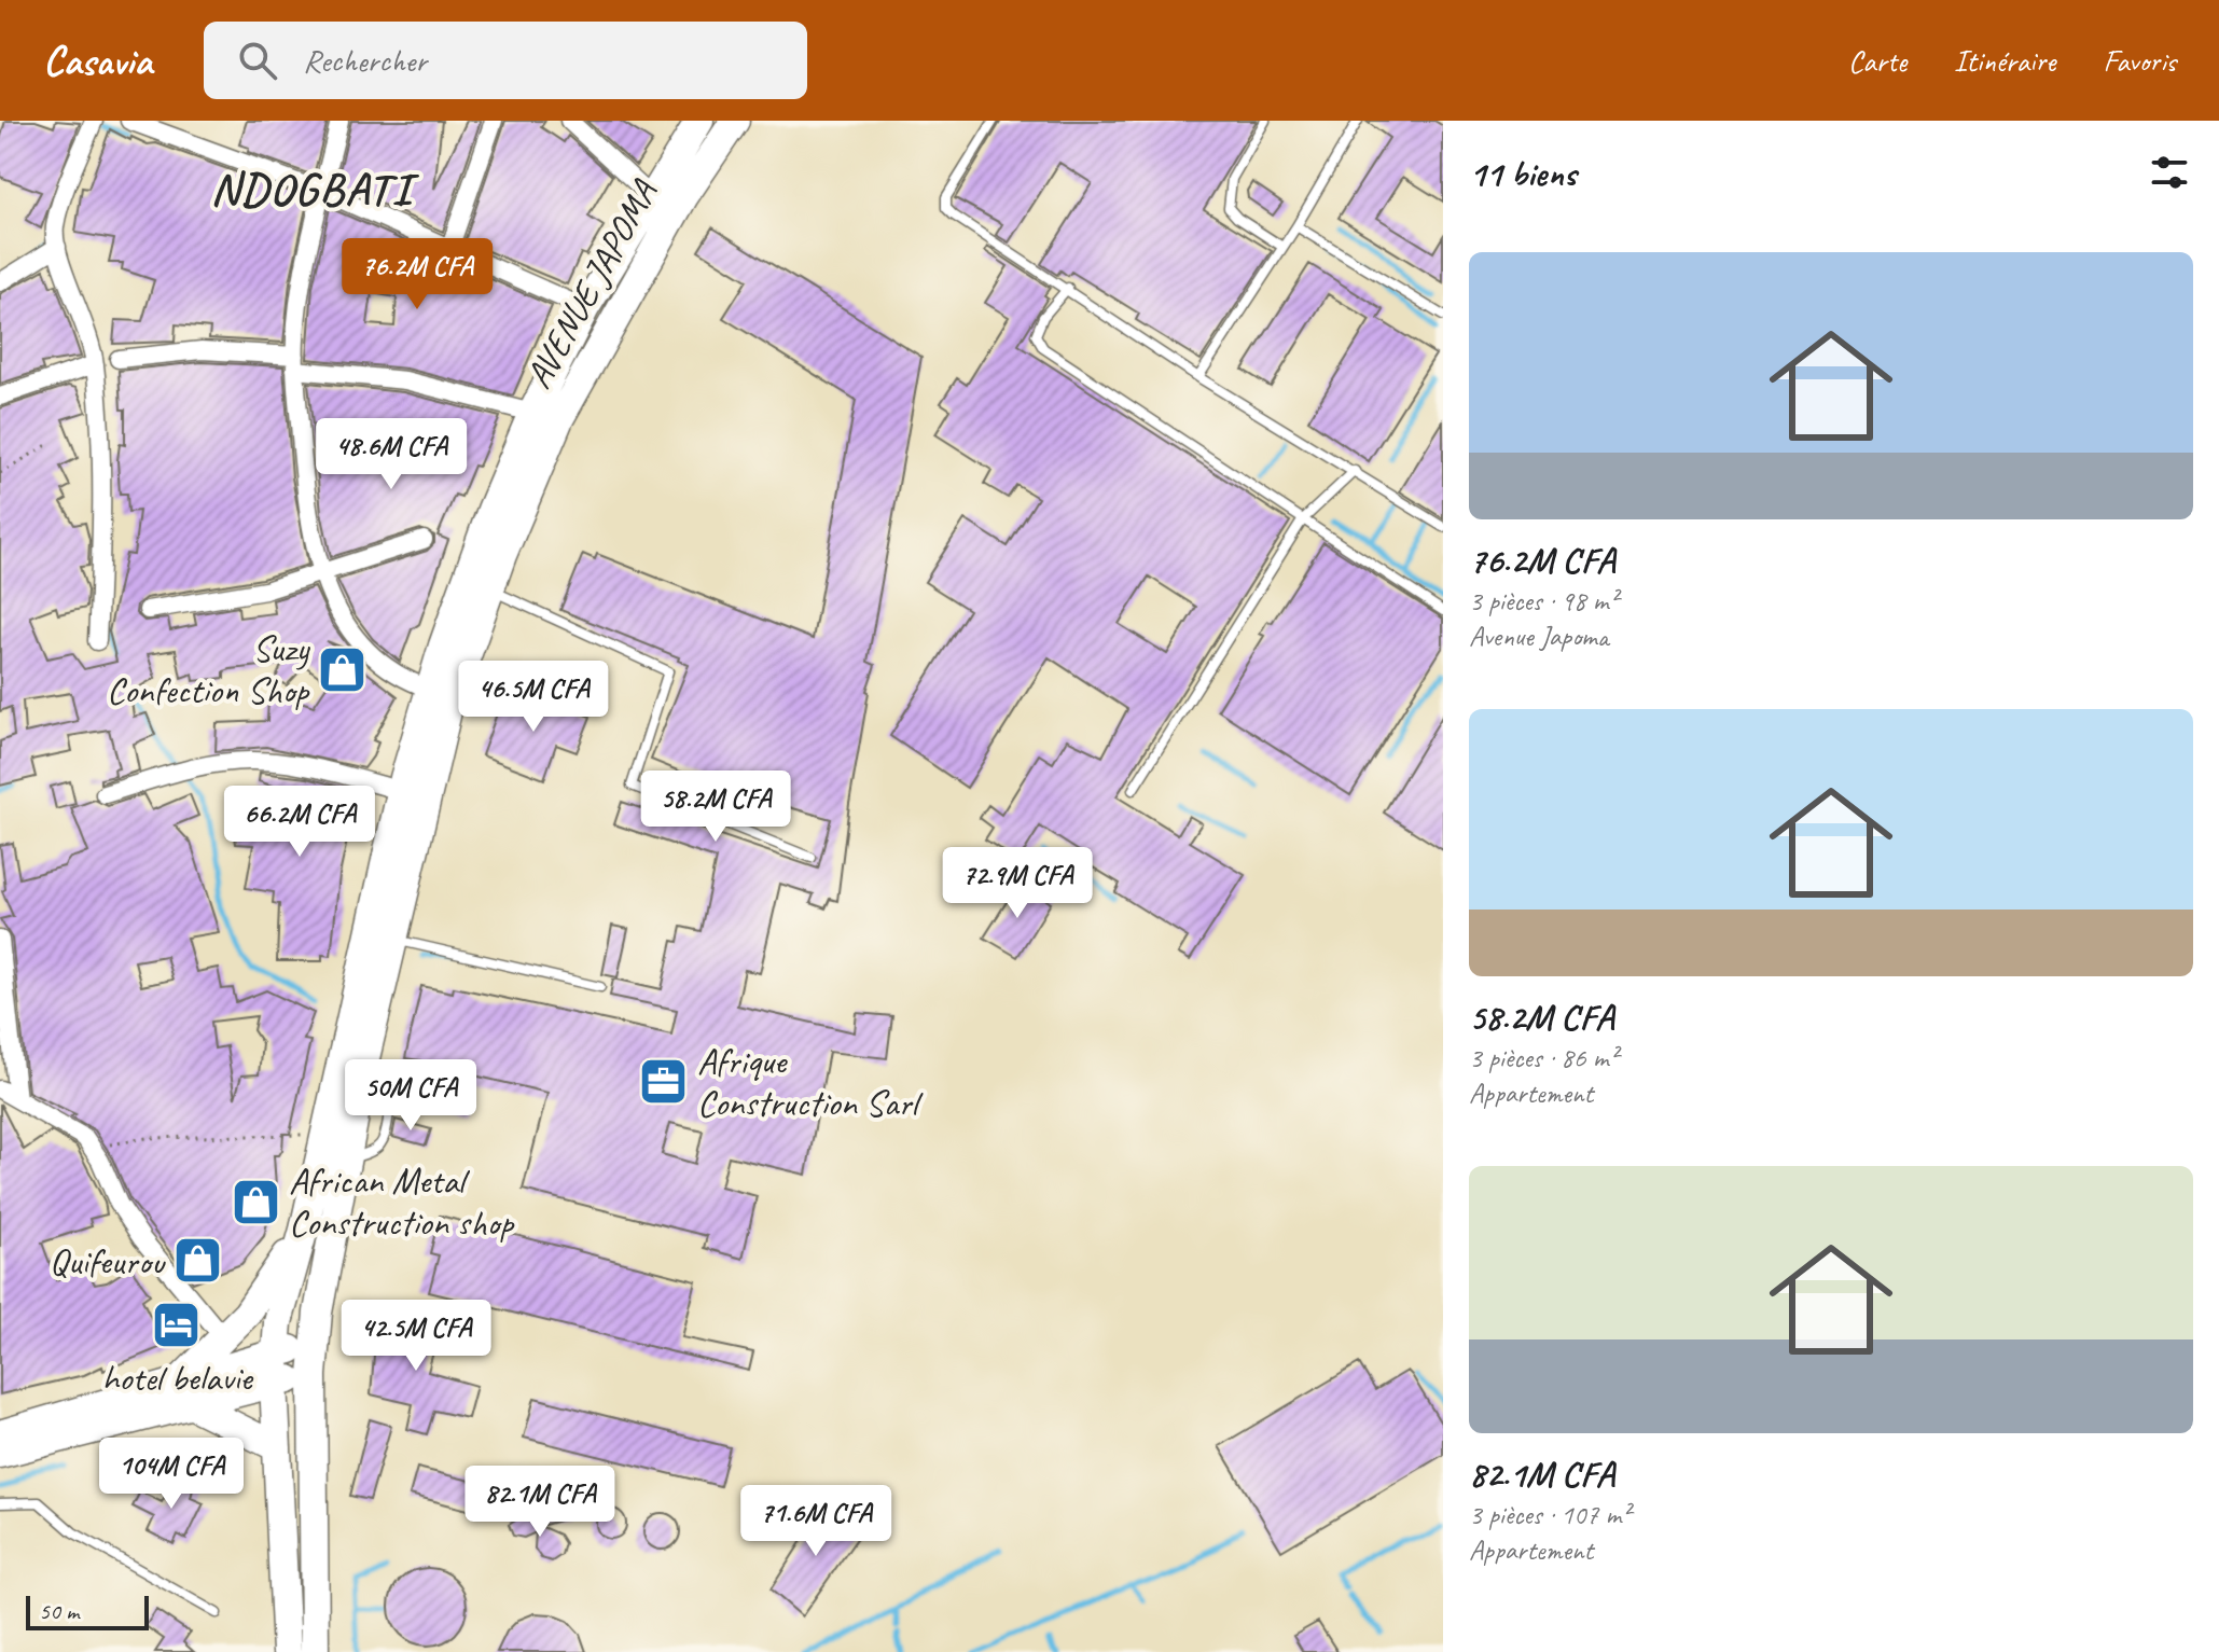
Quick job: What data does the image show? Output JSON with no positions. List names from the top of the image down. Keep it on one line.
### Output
{"streets":{"main road":["AVENUE JAPOMA"]},"districts":["NDOGBATI"],"places":{"shop":["Suzy Confection Shop","African Metal Construction shop","Quifeurou"],"office":["Afrique Construction Sarl"],"hotel":["hotel belavie"]},"scale_bar":"50 m","page":{"header":"Casavia","search":"Rechercher","nav":["Carte","Itinéraire","Favoris"],"heading":"11 biens","list":[{"name":"76.2M CFA","note":"3 pièces · 98 m² · Avenue Japoma"},{"name":"58.2M CFA","note":"3 pièces · 86 m² · Appartement"},{"name":"82.1M CFA","note":"3 pièces · 107 m² · Appartement"}],"price":["76.2M CFA","48.6M CFA","46.5M CFA","58.2M CFA","66.2M CFA","72.9M CFA","50M CFA","42.5M CFA","104M CFA","82.1M CFA","71.6M CFA"],"scale":"50 m"}}
